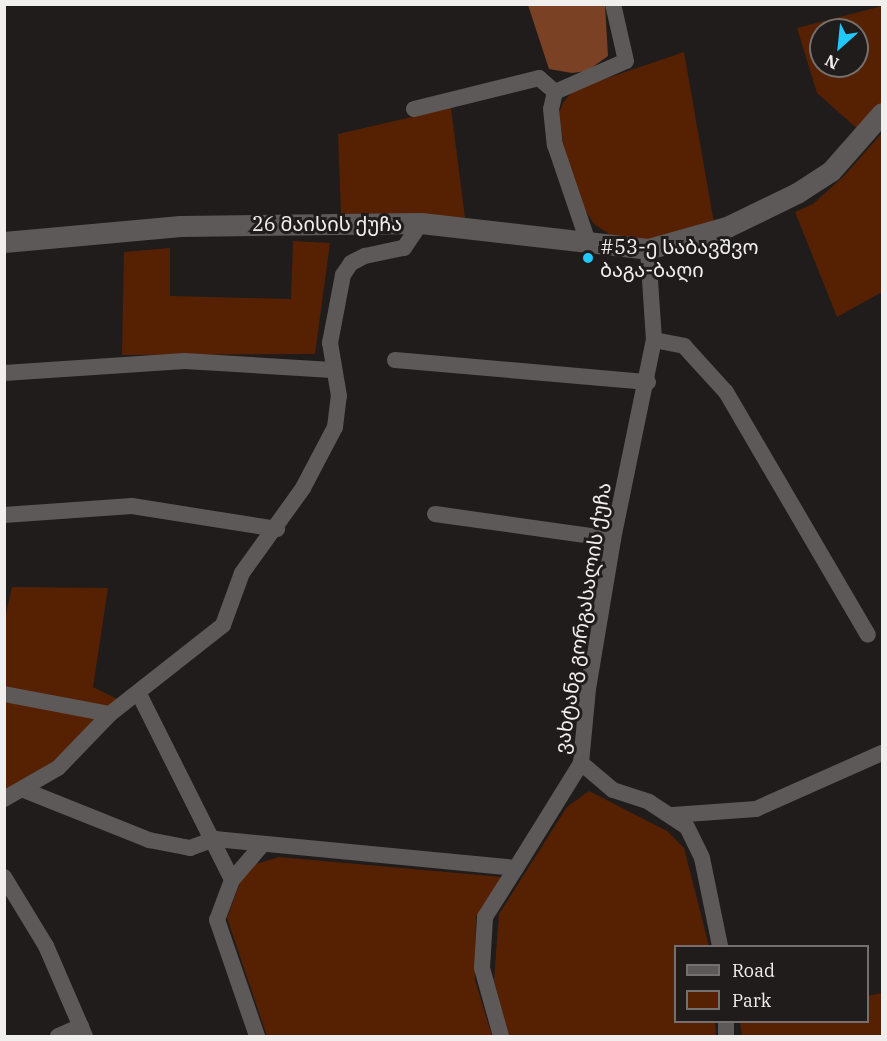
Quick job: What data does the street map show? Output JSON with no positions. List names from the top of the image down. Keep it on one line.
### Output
{"streets":{"street":["26 მაისის ქუჩა","ვახტანგ გორგასალის ქუჩა"]},"crossings":[["26 მაისის ქუჩა","ვახტანგ გორგასალის ქუჩა"]],"places":["#53-ე საბავშვო ბაგა-ბაღი"],"legend":["Road","Park"],"north":"bottom left"}
